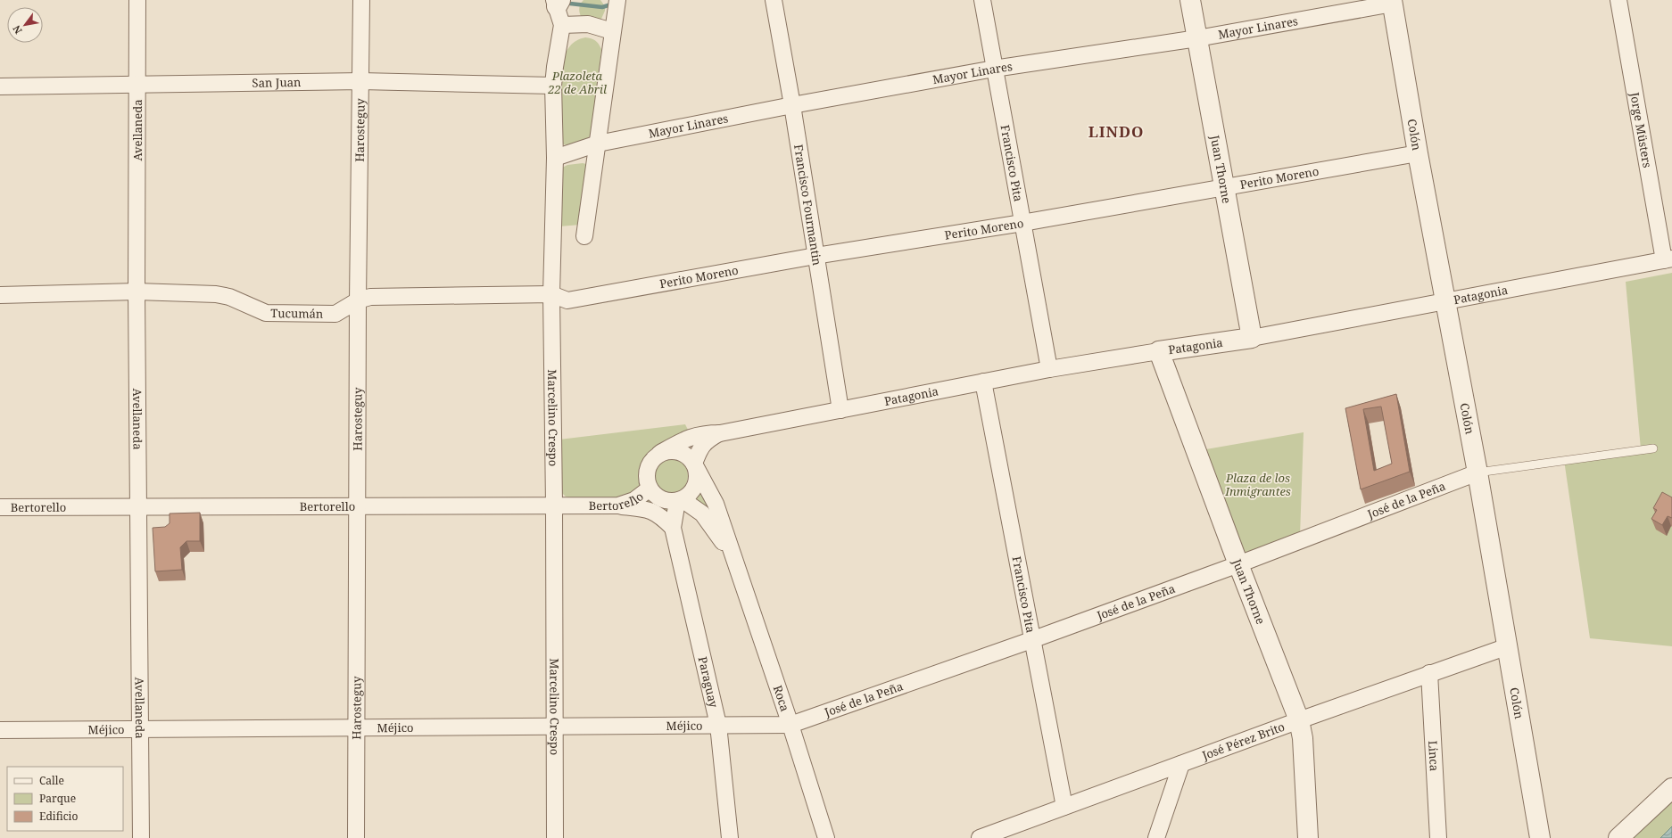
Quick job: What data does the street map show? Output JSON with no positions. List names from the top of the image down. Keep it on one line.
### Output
{"streets":{"street":["Mayor Linares","San Juan","Avellaneda","Harosteguy","Jorge Müsters","Colón","Francisco Pita","Juan Thorne","Perito Moreno","Francisco Fourmantin","Patagonia","Tucumán","Marcelino Crespo","Bertorello","José de la Peña","Paraguay","Roca","Méjico","José Pérez Brito","Linca"]},"crossings":[["Mayor Linares","Colón"],["Mayor Linares","Francisco Pita"],["Mayor Linares","Juan Thorne"],["Mayor Linares","Francisco Fourmantin"],["Mayor Linares","Marcelino Crespo"],["San Juan","Avellaneda"],["San Juan","Harosteguy"],["San Juan","Marcelino Crespo"],["Avellaneda","Tucumán"],["Avellaneda","Bertorello"],["Avellaneda","Méjico"],["Harosteguy","Tucumán"],["Harosteguy","Bertorello"],["Harosteguy","Méjico"],["Jorge Müsters","Patagonia"],["Colón","Perito Moreno"],["Colón","Patagonia"],["Colón","José de la Peña"],["Colón","José Pérez Brito"],["Francisco Pita","Perito Moreno"],["Francisco Pita","Patagonia"],["Francisco Pita","José de la Peña"],["Francisco Pita","José Pérez Brito"],["Juan Thorne","Perito Moreno"],["Juan Thorne","Patagonia"],["Juan Thorne","José de la Peña"],["Juan Thorne","José Pérez Brito"],["Perito Moreno","Francisco Fourmantin"],["Perito Moreno","Tucumán"],["Perito Moreno","Marcelino Crespo"],["Francisco Fourmantin","Patagonia"],["Patagonia","Bertorello"],["Patagonia","Paraguay"],["Tucumán","Marcelino Crespo"],["Marcelino Crespo","Bertorello"],["Marcelino Crespo","Méjico"],["Bertorello","Paraguay"],["José de la Peña","Roca"],["José de la Peña","Méjico"],["Paraguay","Méjico"],["Roca","Méjico"],["José Pérez Brito","Linca"]],"districts":["LINDO"],"parks":["Plazoleta 22 de Abril","Plaza de los Inmigrantes"],"legend":["Calle","Parque","Edificio"],"north":"bottom left"}
